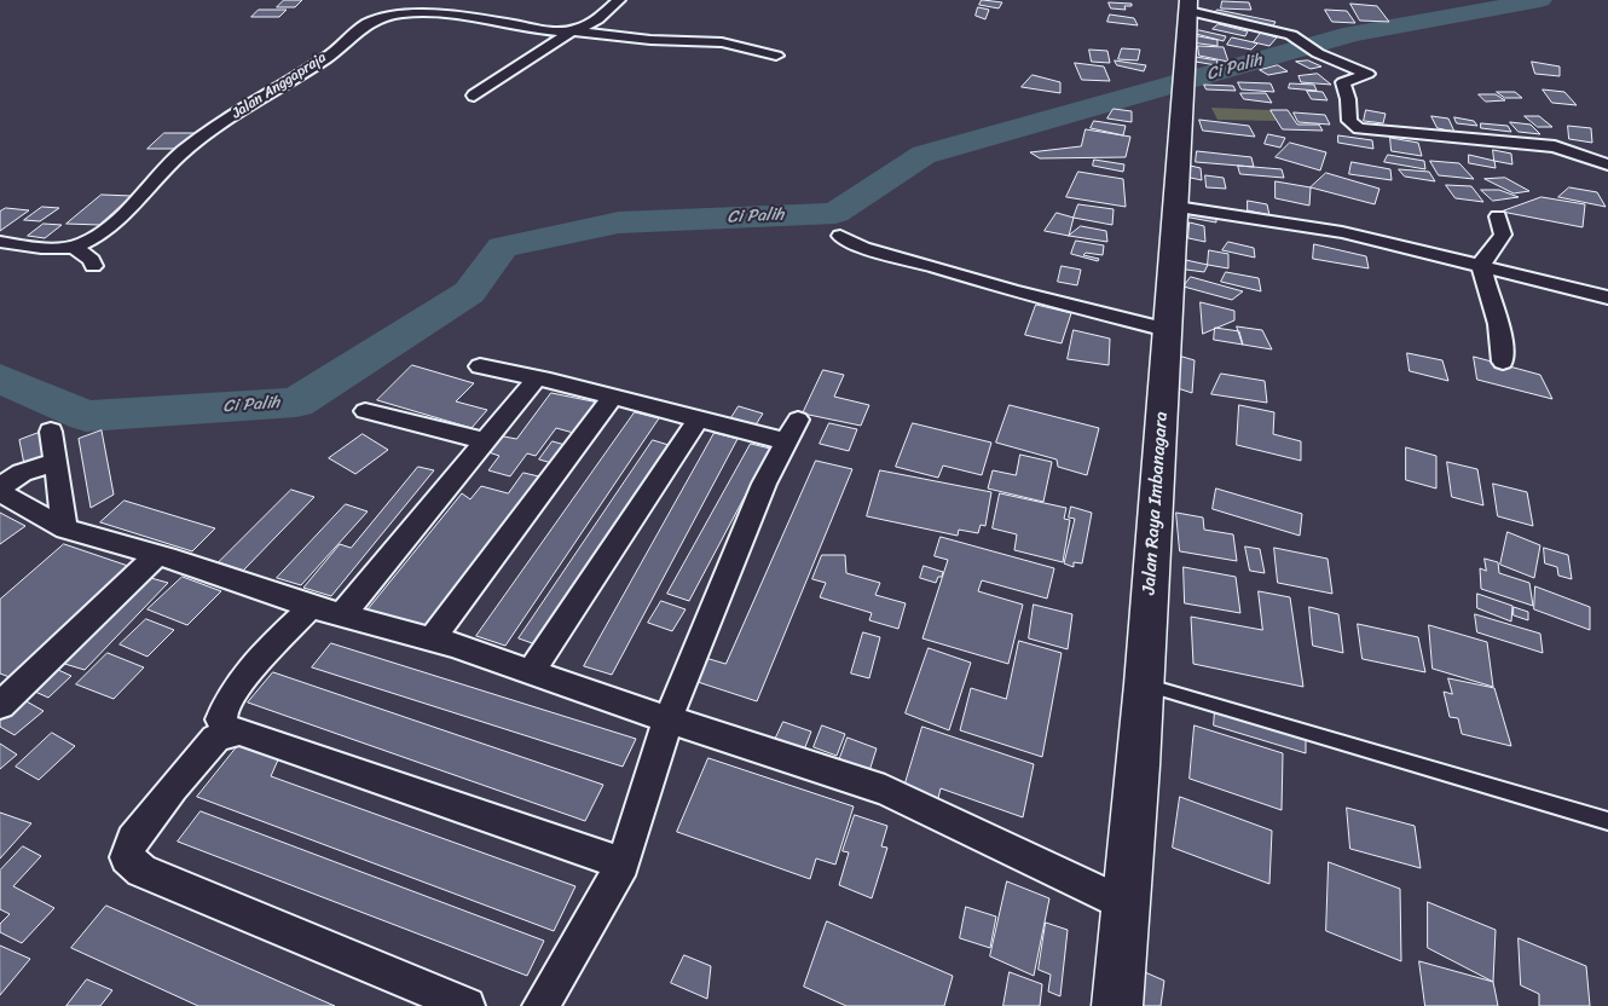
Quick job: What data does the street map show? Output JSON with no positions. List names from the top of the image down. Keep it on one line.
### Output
{"streets":{"highway":["Jalan Raya Imbanagara"],"street":["Jalan Anggapraja"]},"water":["Ci Palih"]}
